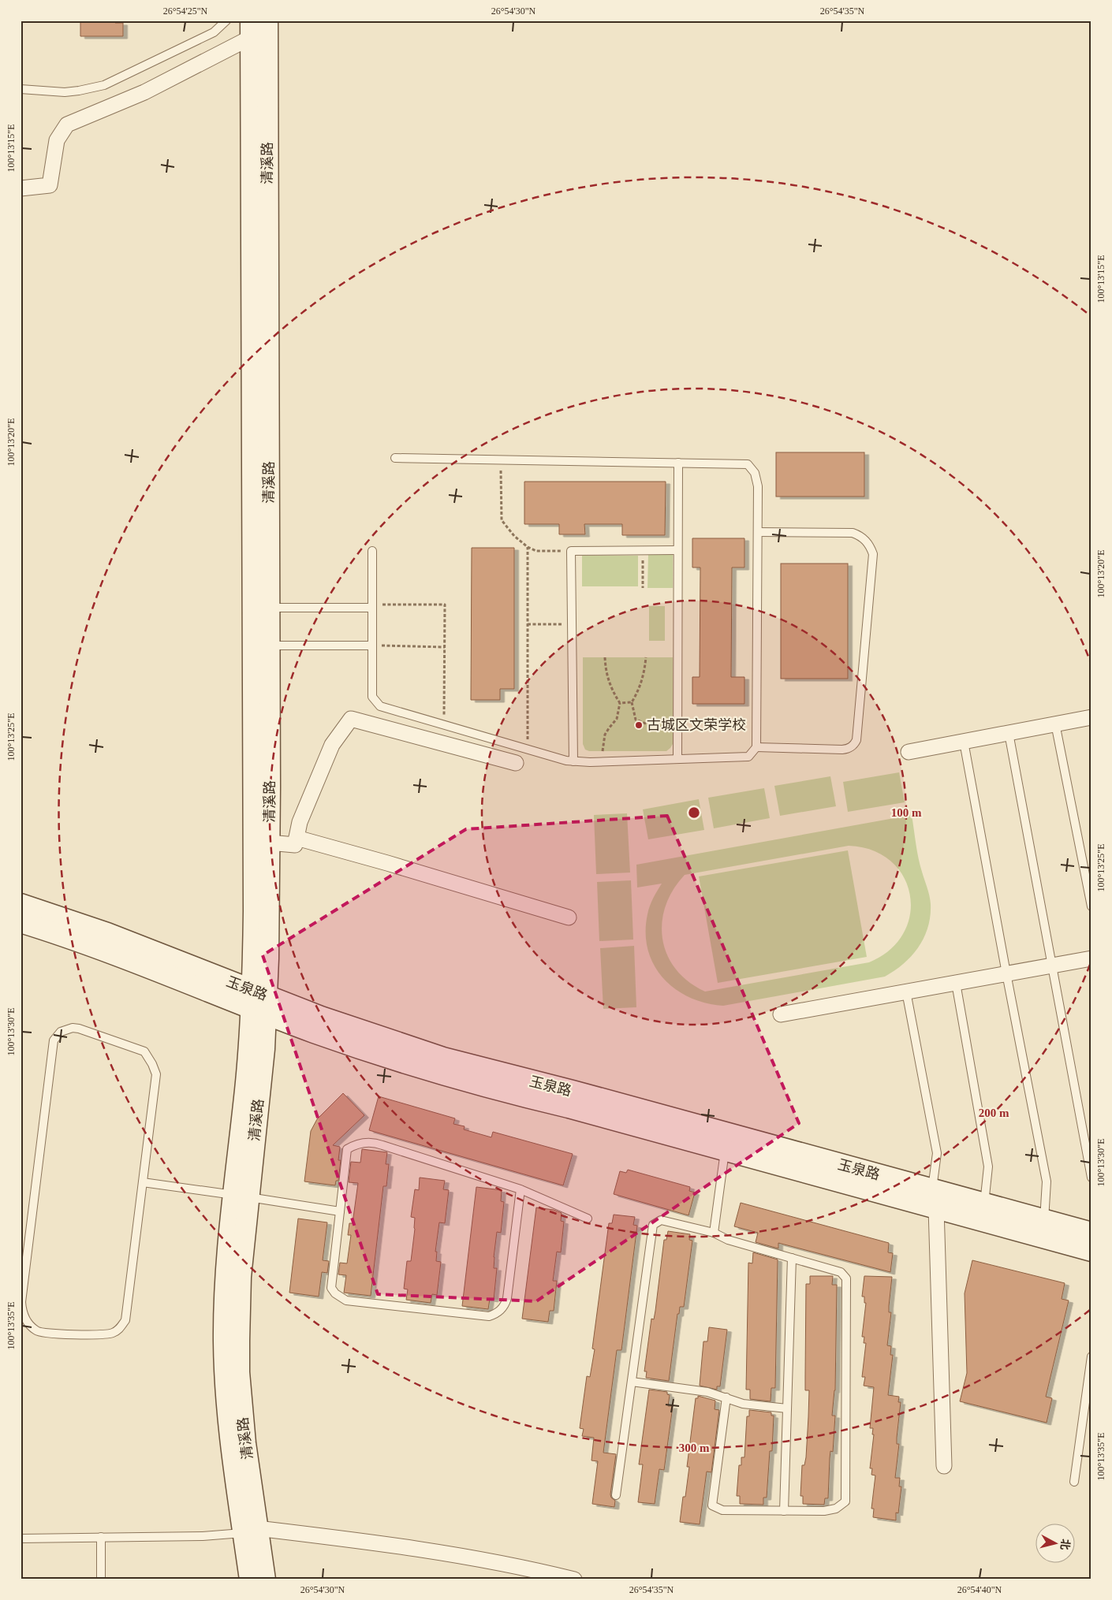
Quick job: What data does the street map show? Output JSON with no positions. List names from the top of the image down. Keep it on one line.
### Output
{"streets":{"street":["清溪路","玉泉路"]},"crossings":[["清溪路","玉泉路"]],"places":["古城区文荣学校"],"north":"right","coordinates":["26°54'25\"N","26°54'30\"N","26°54'35\"N","100°13'15\"E","100°13'20\"E","100°13'25\"E","100°13'30\"E","100°13'35\"E","26°54'40\"N"],"rings":["100 m","200 m","300 m"]}
